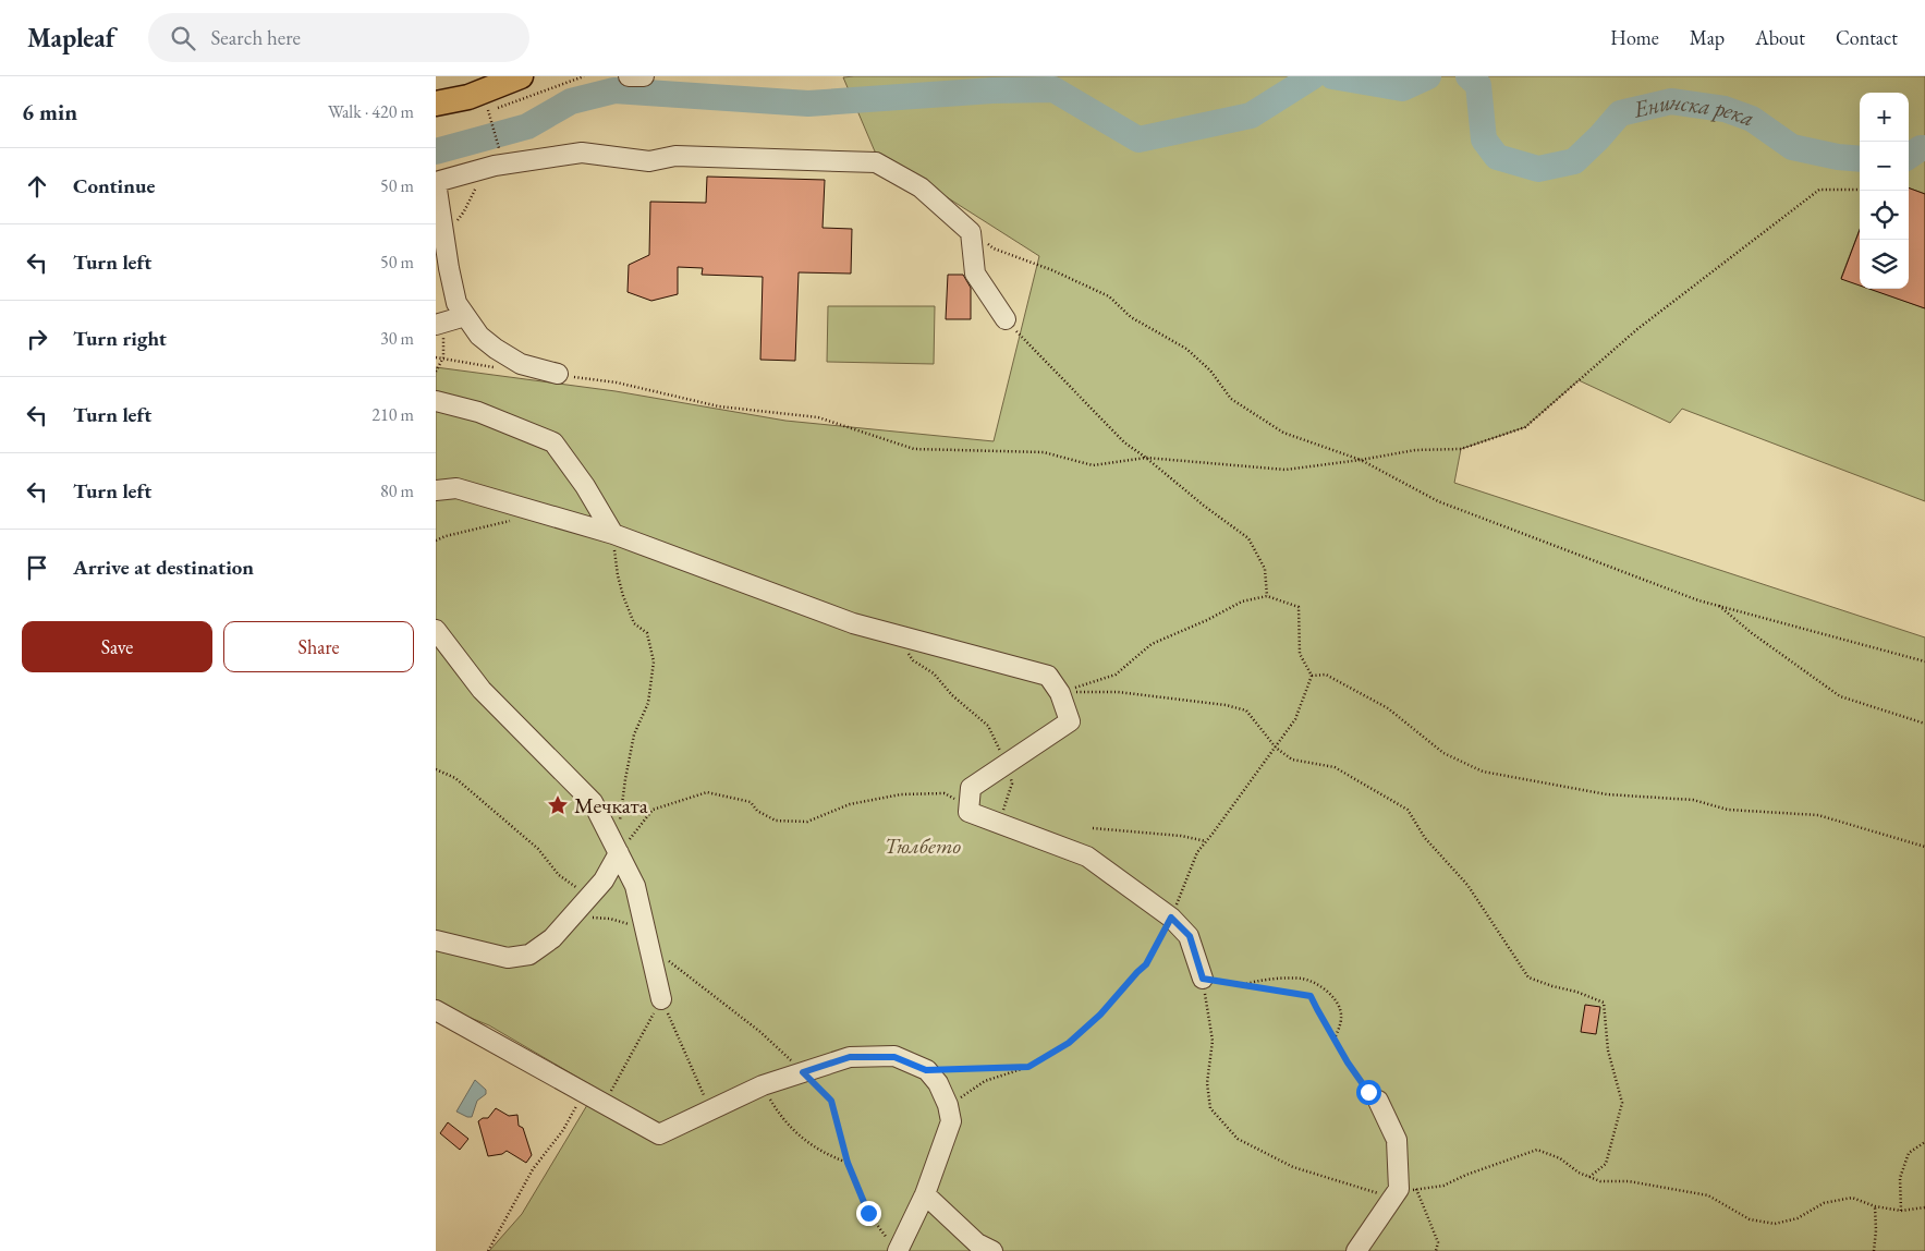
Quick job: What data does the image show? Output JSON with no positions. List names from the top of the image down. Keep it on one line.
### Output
{"water":["Енинска река"],"parks":["Тюлбето"],"places":{"place":["Мечката"]},"page":{"header":"Mapleaf","search":"Search here","nav":["Home","Map","About","Contact"],"heading":["6 min","Walk · 420 m"],"map_buttons":["+","−"],"list":[["Continue","50 m"],["Turn left","50 m"],["Turn right","30 m"],["Turn left","210 m"],["Turn left","80 m"],"Arrive at destination"],"buttons":["Save","Share"]}}
